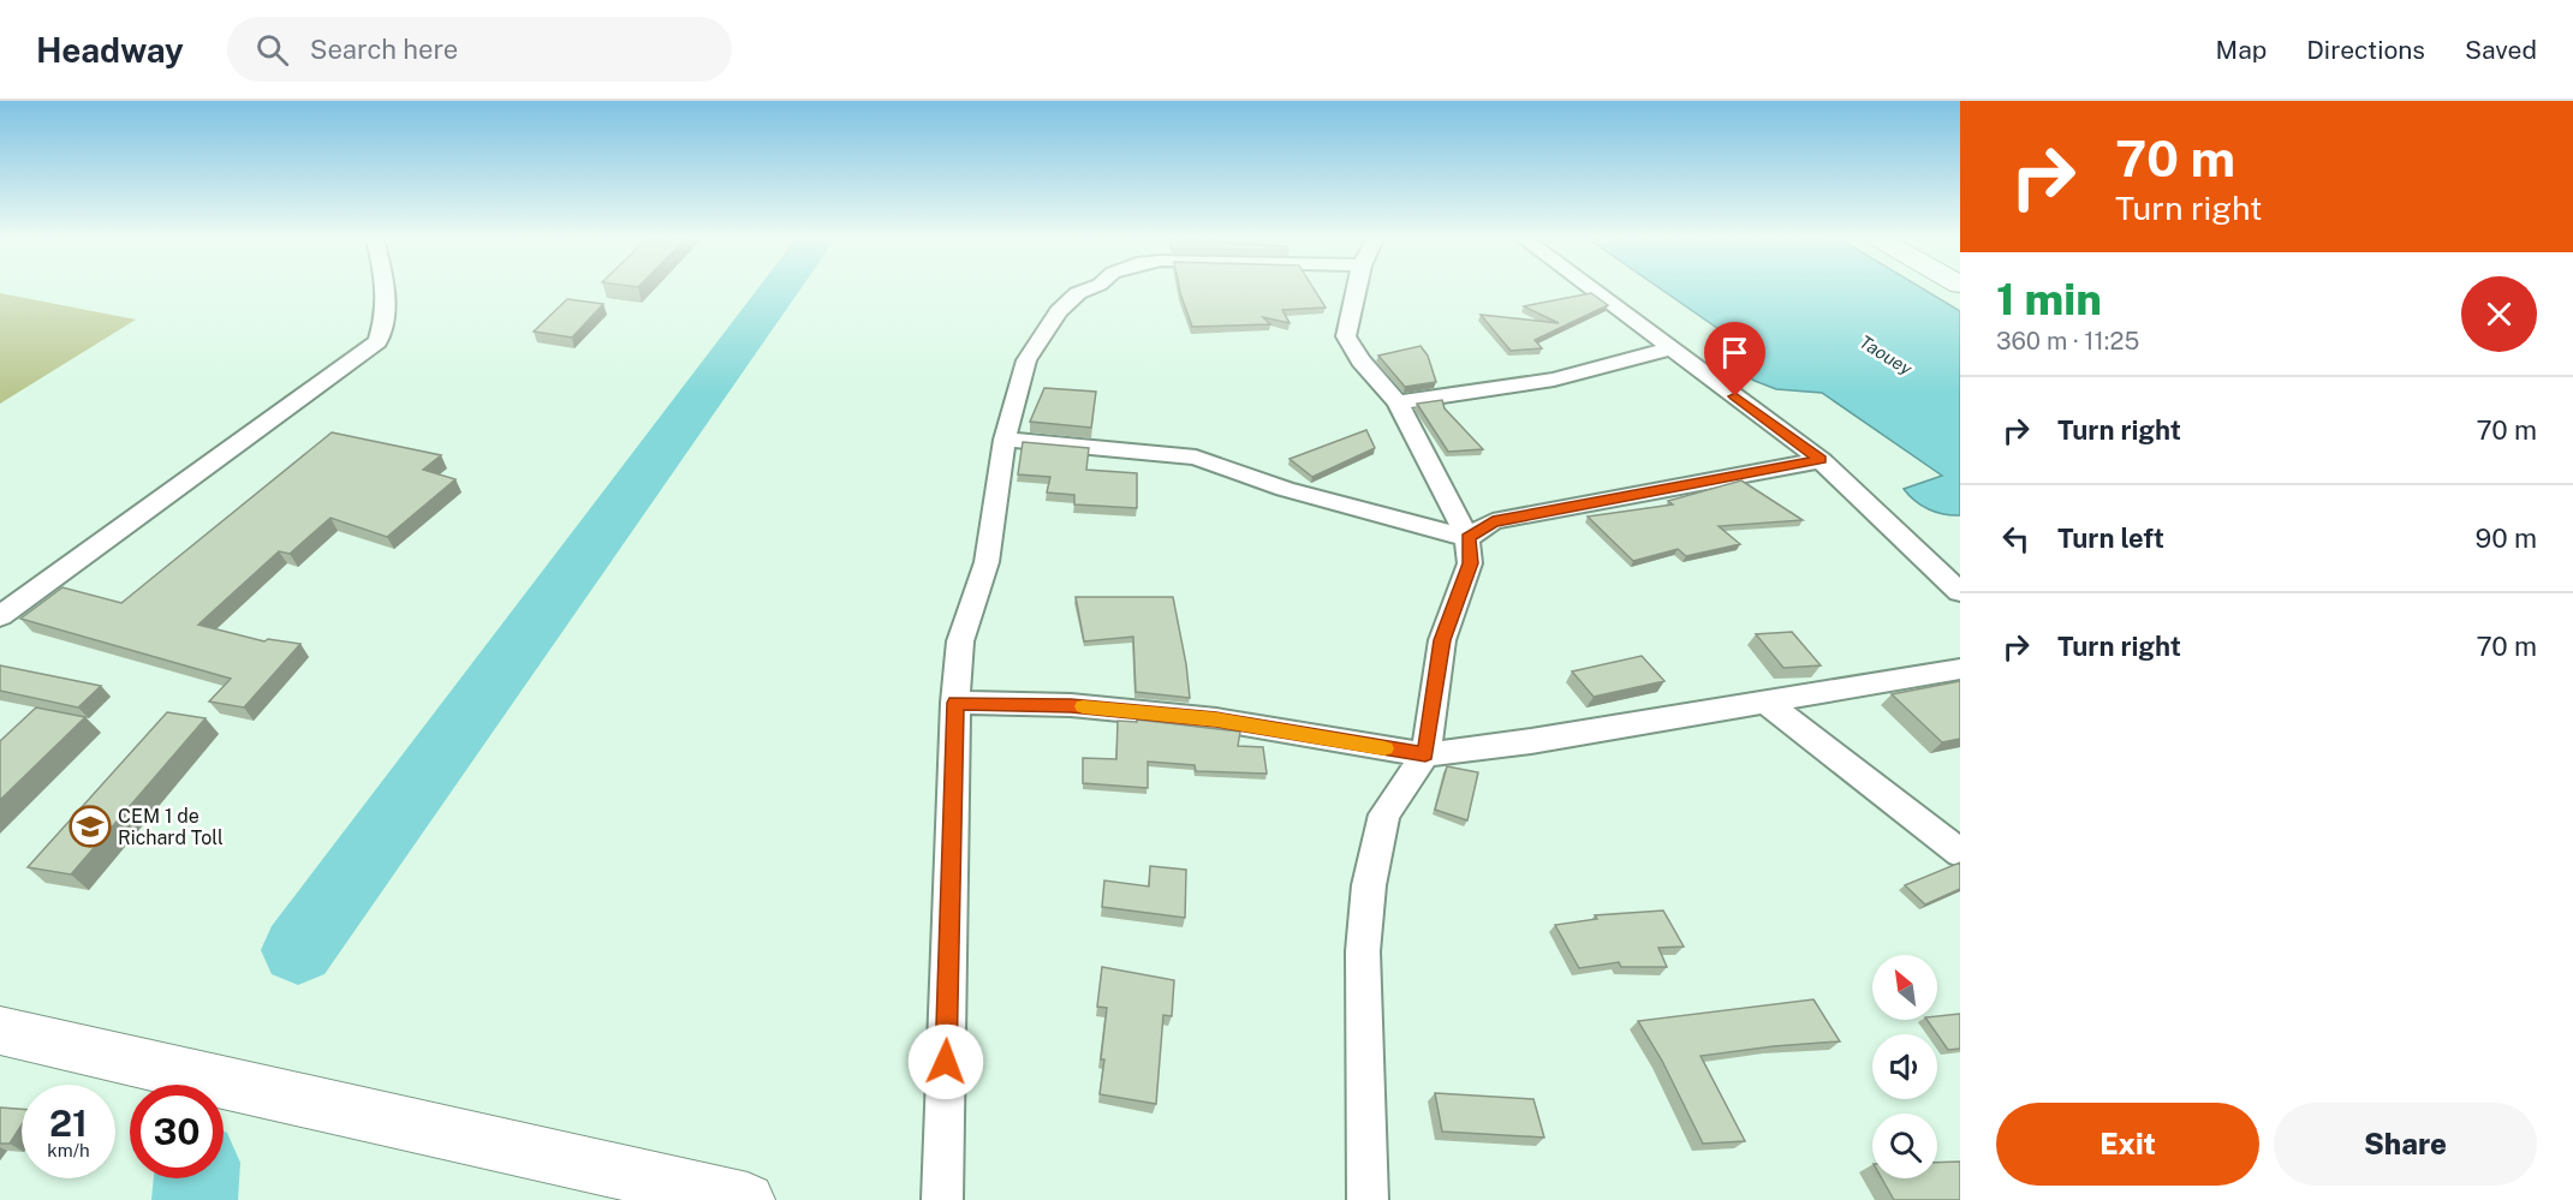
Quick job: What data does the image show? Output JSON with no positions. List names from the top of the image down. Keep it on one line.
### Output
{"water":["Taouey"],"places":{"school or university":["CEM 1 de Richard Toll"]},"north":"top left","page":{"header":"Headway","search":"Search here","nav":["Map","Directions","Saved"],"turn":["70 m","Turn right"],"heading":["1 min","360 m · 11:25"],"list":[{"name":"Turn right","value":"70 m"},{"name":"Turn left","value":"90 m"},{"name":"Turn right","value":"70 m"}],"speed":"21 km/h","limit":"30","buttons":["Exit","Share"]}}
